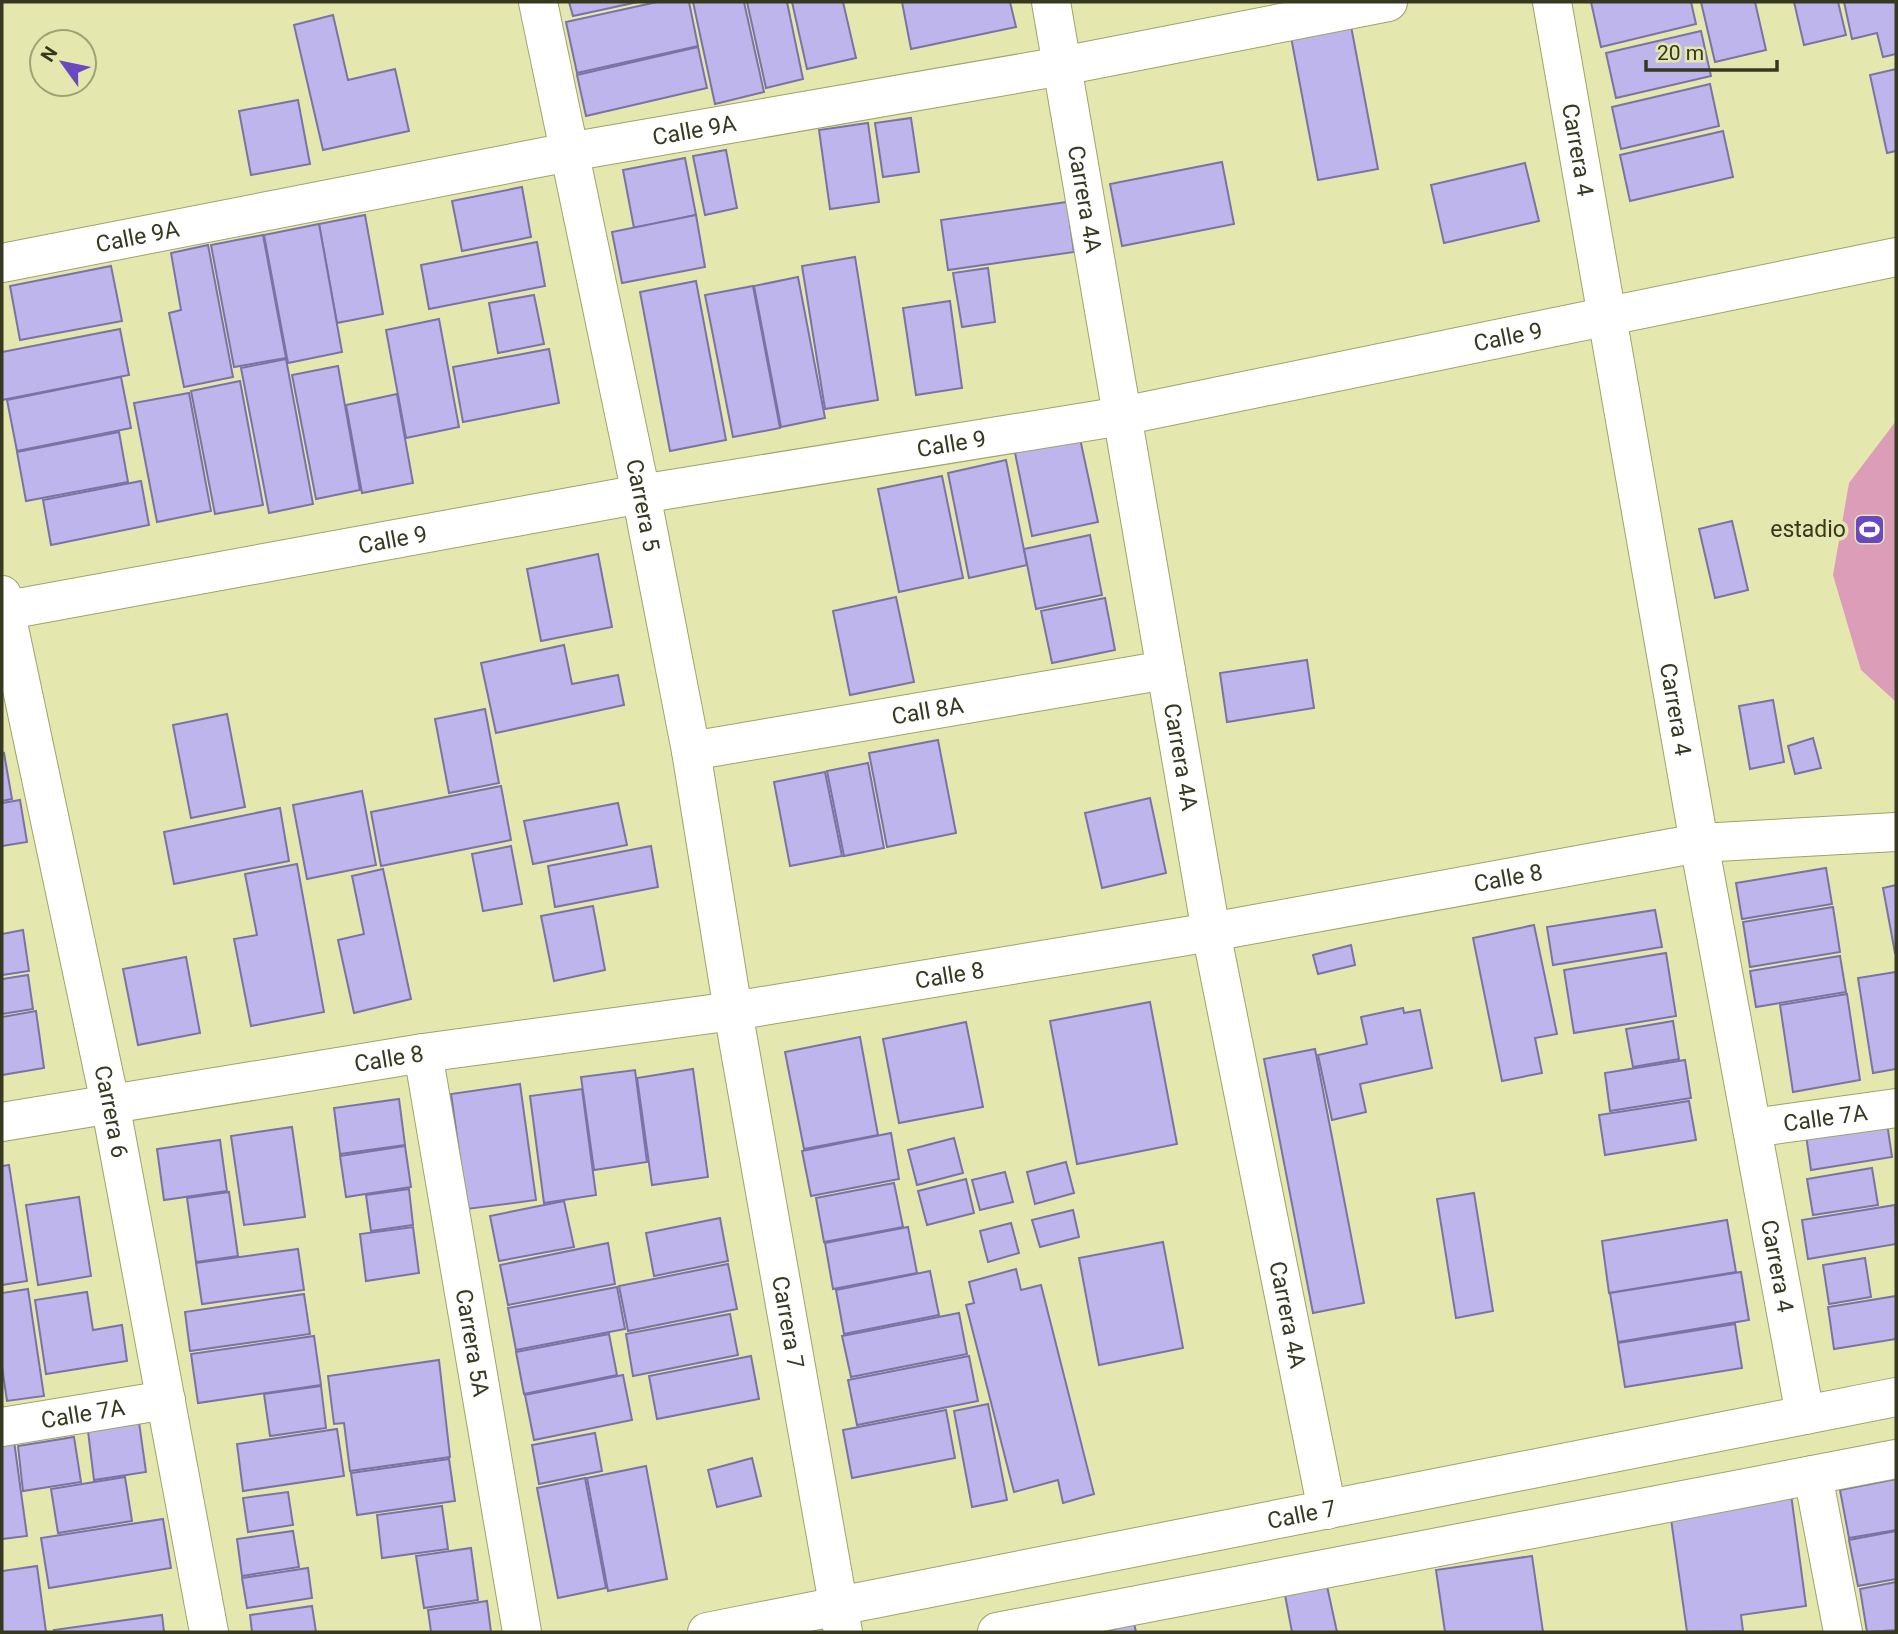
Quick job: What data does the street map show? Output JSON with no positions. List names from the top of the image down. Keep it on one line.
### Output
{"streets":{"street":["Calle 9A","Carrera 4","Carrera 4A","Calle 9","Carrera 5","Call 8A","Calle 8","Carrera 6","Calle 7A","Carrera 7","Carrera 5A","Calle 7"]},"crossings":[["Calle 9A","Carrera 4A"],["Calle 9A","Carrera 5"],["Carrera 4","Calle 9"],["Carrera 4","Calle 8"],["Carrera 4","Calle 7A"],["Carrera 4","Calle 7"],["Carrera 4A","Calle 9"],["Carrera 4A","Call 8A"],["Carrera 4A","Calle 8"],["Carrera 4A","Calle 7"],["Calle 9","Carrera 5"],["Calle 9","Carrera 6"],["Carrera 5","Call 8A"],["Carrera 5","Calle 8"],["Carrera 5","Carrera 7"],["Calle 8","Carrera 6"],["Calle 8","Carrera 7"],["Calle 8","Carrera 5A"],["Carrera 6","Calle 7A"],["Carrera 7","Calle 7"]],"places":{"sports":["estadio"]},"scale_bar":"20 m","north":"top left"}
